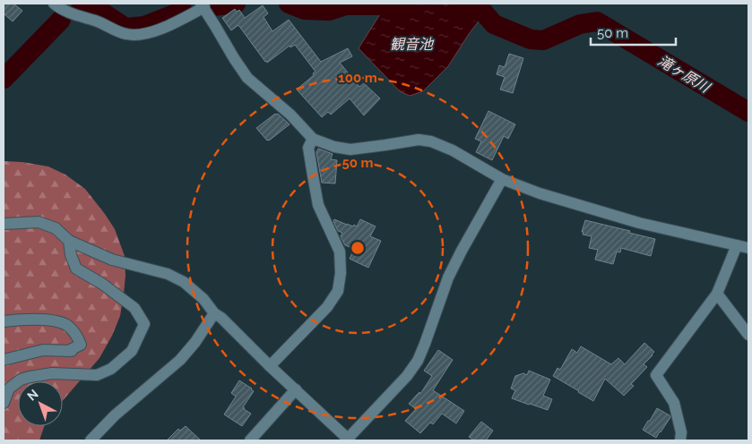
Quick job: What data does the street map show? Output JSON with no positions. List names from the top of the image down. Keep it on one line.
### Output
{"water":["観音池","滝ヶ原川"],"scale_bar":"50 m","north":"top left","rings":["100 m","50 m"]}
